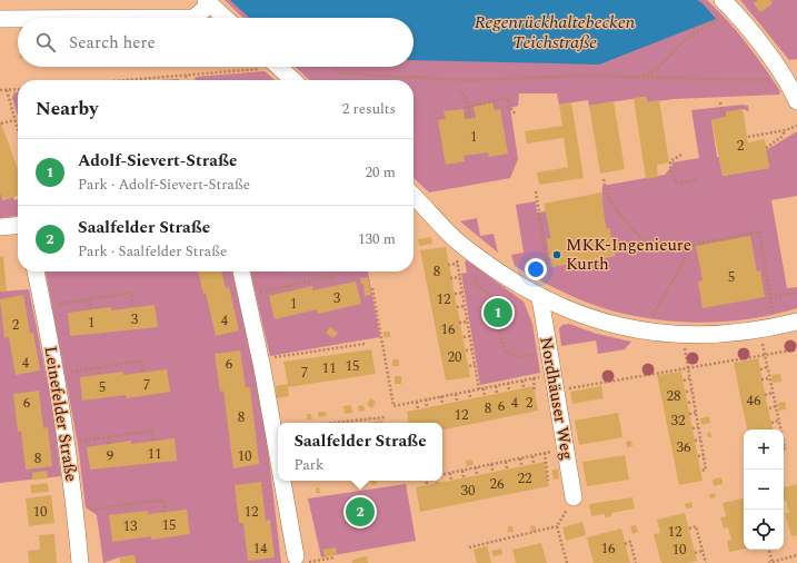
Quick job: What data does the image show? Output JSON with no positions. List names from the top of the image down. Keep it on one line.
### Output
{"streets":{"street":["Nordhäuser Weg","Leinefelder Straße"]},"water":["Regenrückhaltebecken Teichstraße"],"places":["MKK-Ingenieure Kurth"],"house_numbers":["1","2","8","5","3","12","1","3","4","1","2","16","20","4","6","15","11","7","7","5","28","46","6","4","2","6","8","12","8","32","36","11","9","10","8","22","26","30","10","12","15","13","12","14","16","10"],"page":{"search":"Search here","heading":["Nearby","2 results"],"list":[{"mark":"1","name":"Adolf-Sievert-Straße","note":"Park · Adolf-Sievert-Straße","value":"20 m"},{"mark":"2","name":"Saalfelder Straße","note":"Park · Saalfelder Straße","value":"130 m"}],"pins":["1","2"],"popup":["Saalfelder Straße","Park"],"map_buttons":["+","−"]}}
